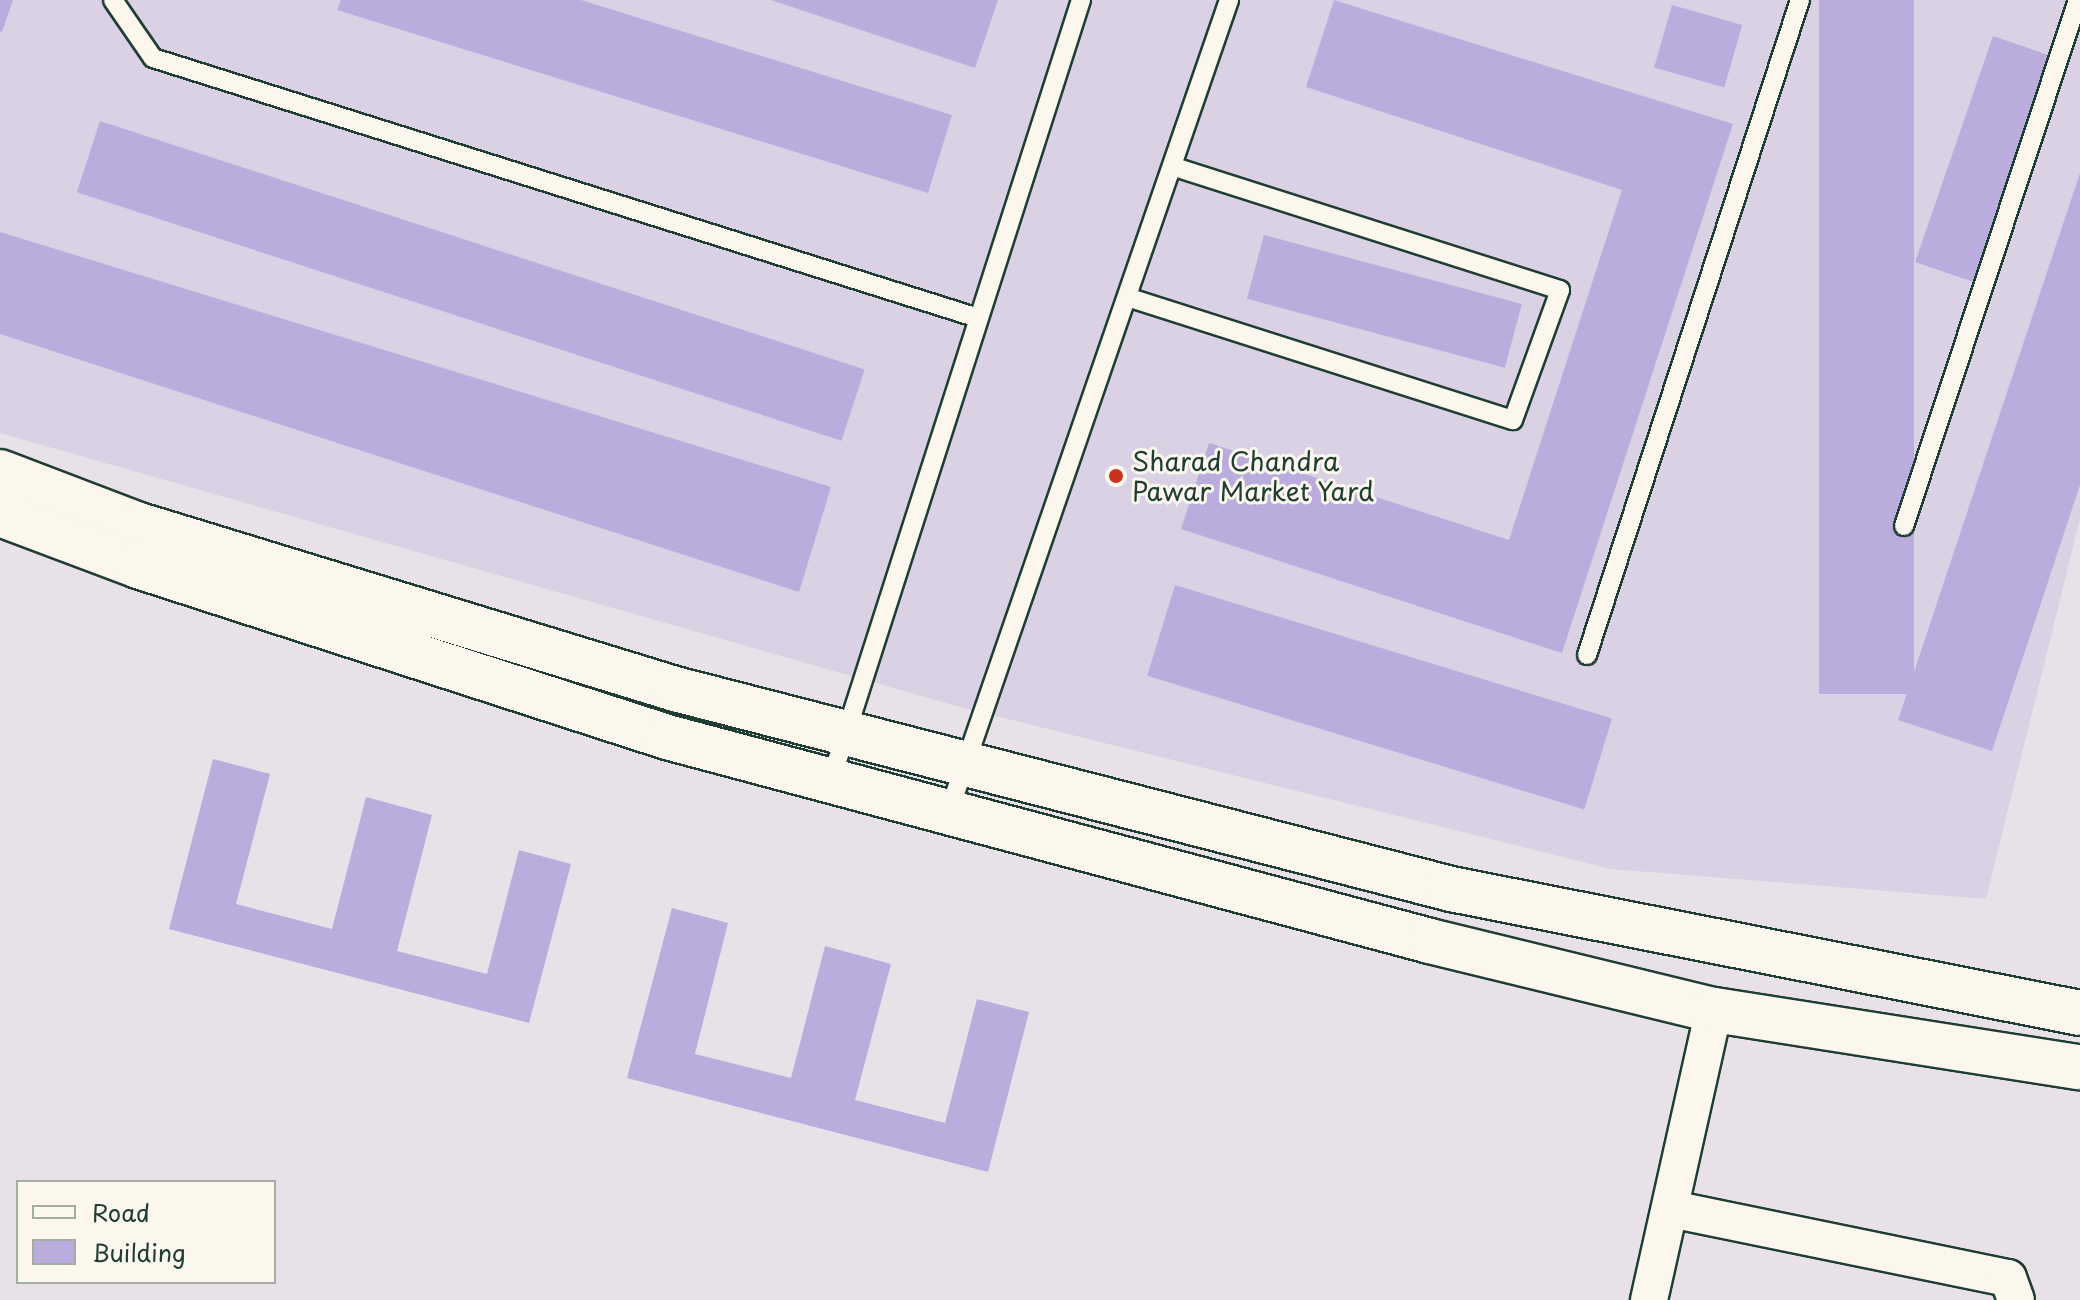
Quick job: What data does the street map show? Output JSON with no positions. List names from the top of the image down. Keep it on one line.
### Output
{"places":["Sharad Chandra Pawar Market Yard"],"legend":["Road","Building"]}
